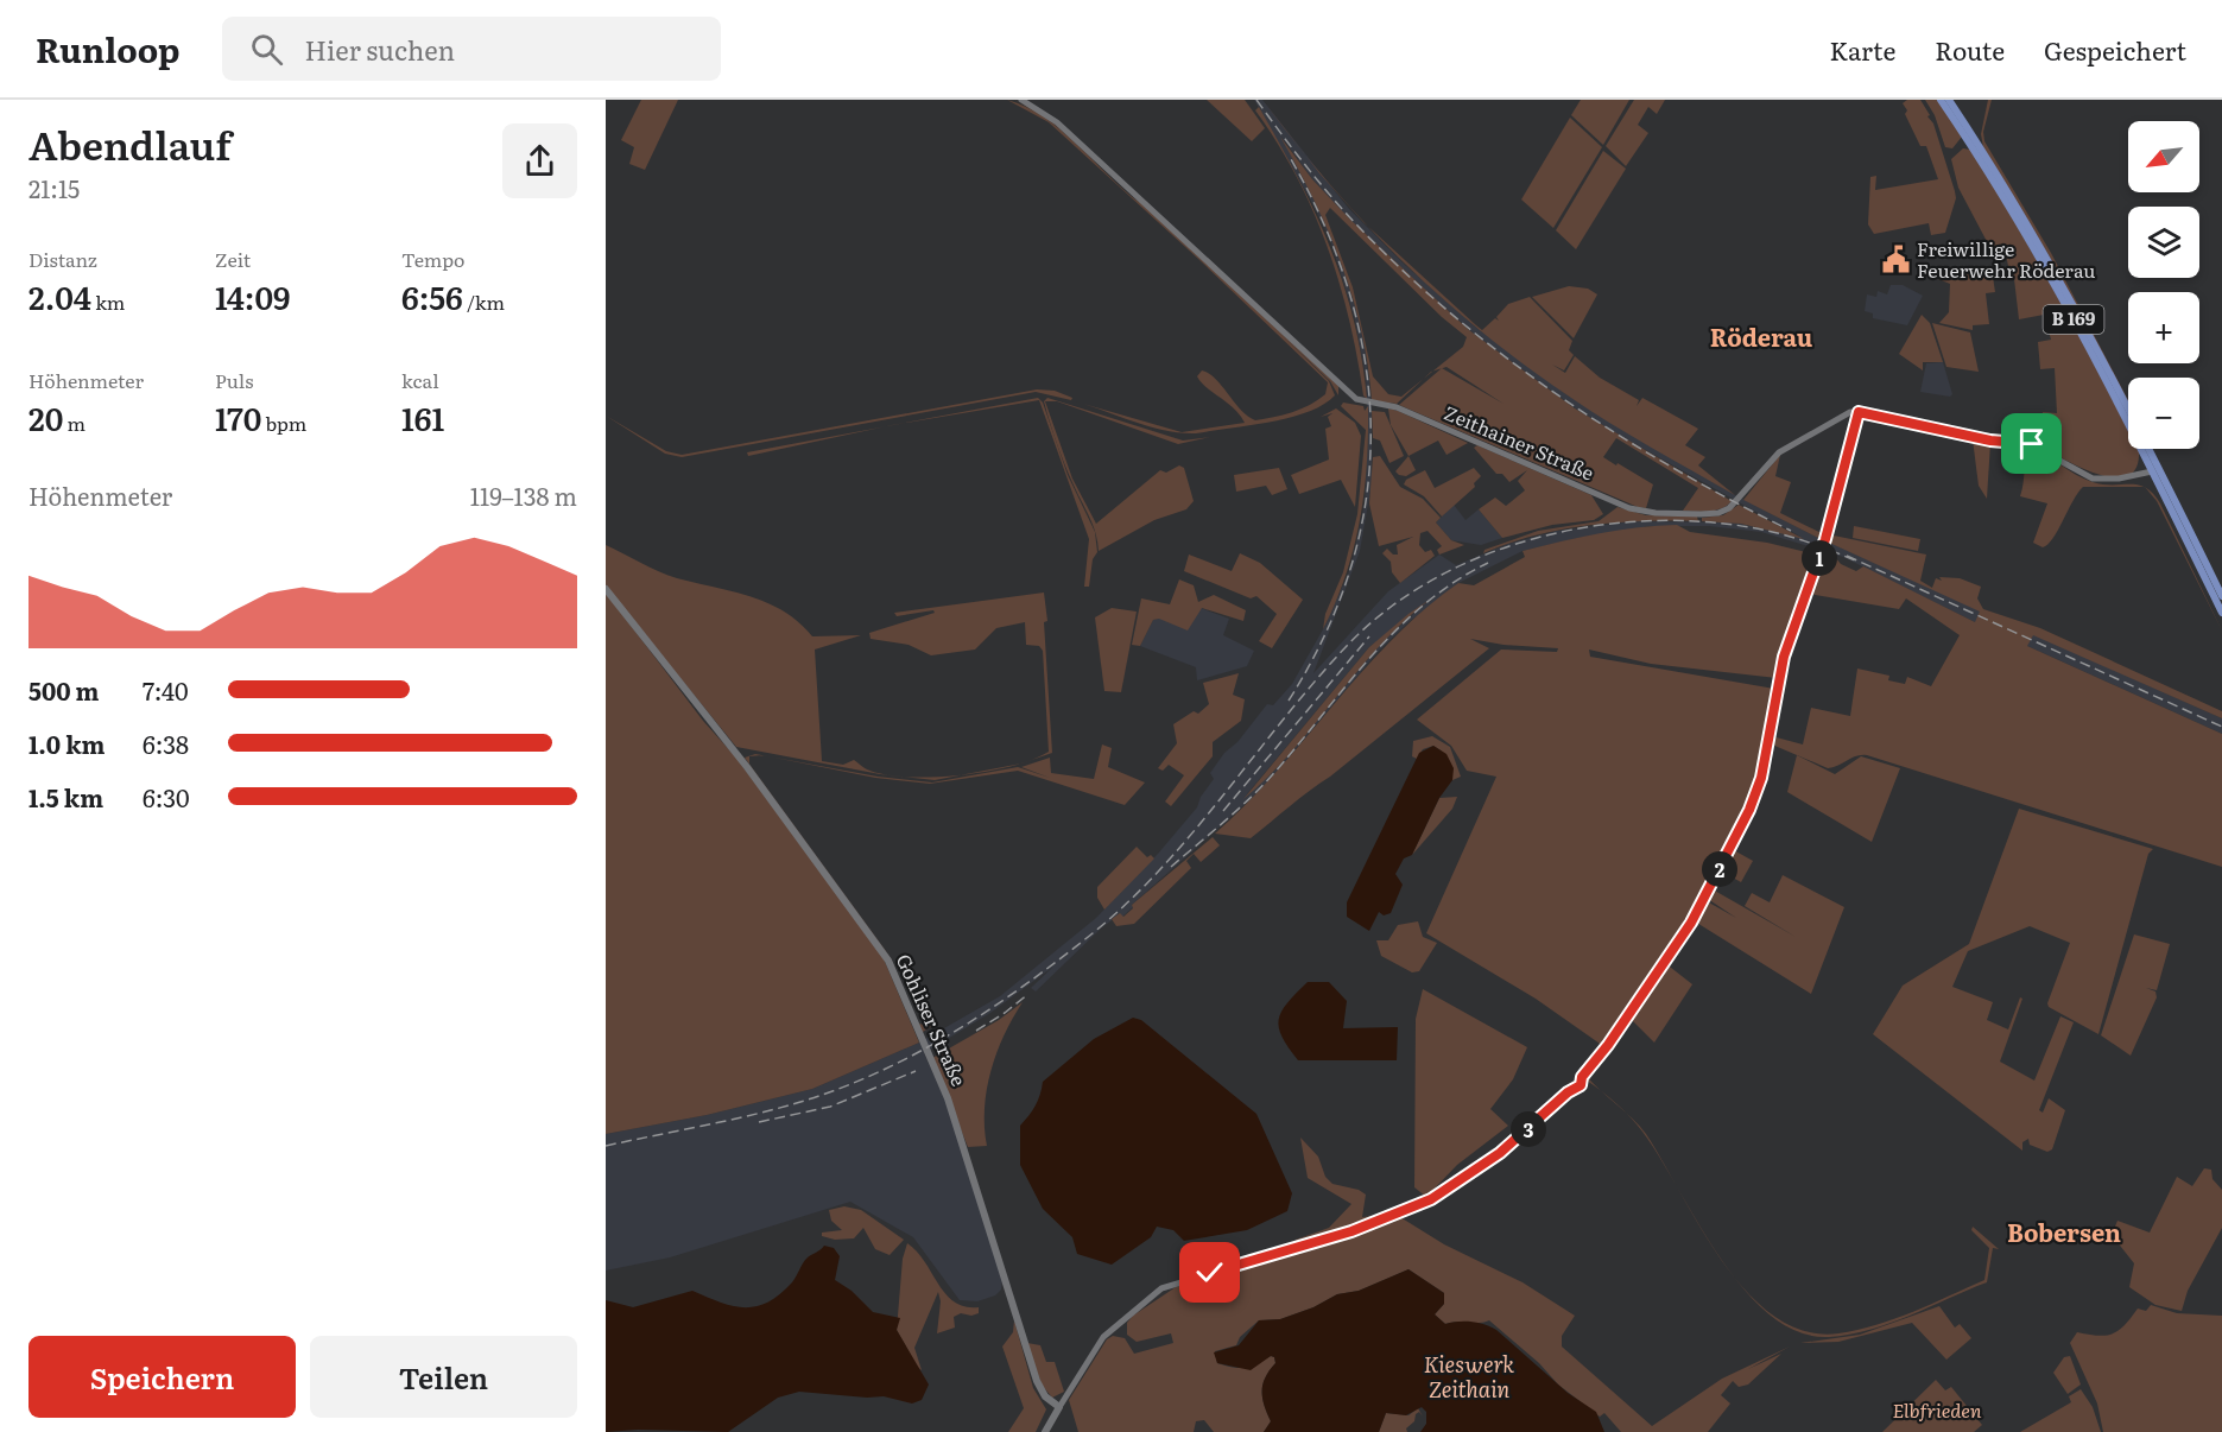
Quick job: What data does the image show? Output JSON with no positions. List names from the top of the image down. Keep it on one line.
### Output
{"streets":{"main road":["B 169","Gohliser Straße"],"street":["Zeithainer Straße"]},"districts":["Röderau","Bobersen"],"water":["Kieswerk Zeithain"],"parks":["Elbfrieden"],"places":{"public building":["Freiwillige Feuerwehr Röderau"]},"north":"bottom left","page":{"header":"Runloop","search":"Hier suchen","nav":["Karte","Route","Gespeichert"],"heading":["Abendlauf","21:15"],"map_buttons":["+","−"],"stats":[["Distanz","2.04 km"],["Zeit","14:09"],["Tempo","6:56 /km"],["Höhenmeter","20 m"],["Puls","170 bpm"],["kcal","161"]],"chart":["Höhenmeter","119–138 m"],"pins":["1","2","3"],"list":[{"name":"500 m","note":"7:40"},{"name":"1.0 km","note":"6:38"},{"name":"1.5 km","note":"6:30"}],"buttons":["Speichern","Teilen"]}}
